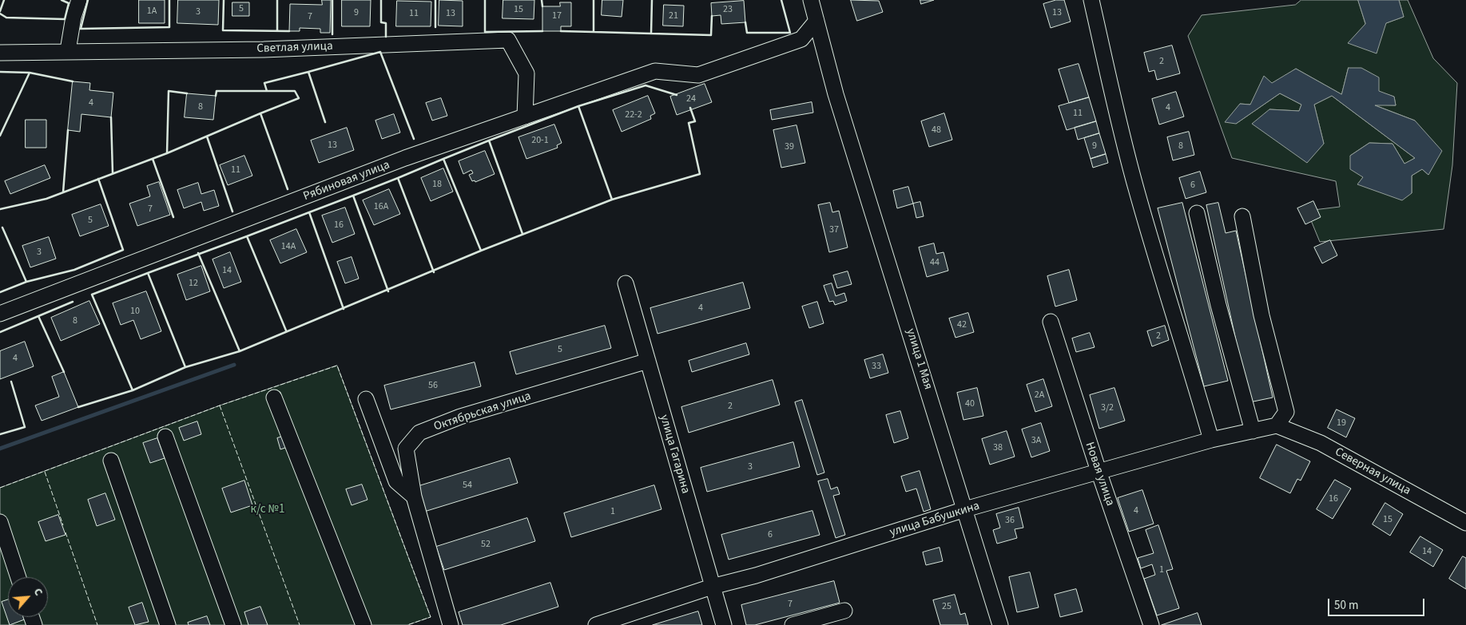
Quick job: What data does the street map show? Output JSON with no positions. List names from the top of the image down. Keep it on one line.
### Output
{"streets":{"street":["Светлая улица","Рябиновая улица","улица 1 Мая","Октябрьская улица","улица Гагарина","Северная улица","Новая улица","улица Бабушкина"]},"crossings":[["Светлая улица","Рябиновая улица"],["Рябиновая улица","улица 1 Мая"],["улица 1 Мая","улица Бабушкина"],["Октябрьская улица","улица Гагарина"],["улица Гагарина","улица Бабушкина"],["Северная улица","улица Бабушкина"],["Новая улица","улица Бабушкина"]],"parks":["к/с №1"],"house_numbers":["5","15","23","1А","3","9","13","11","13","17","21","7","2","24","4","8","4","11","22-2","48","20-1","13","9","8","39","11","18","6","16А","7","5","16","37","14А","3","44","14","12","4","10","8","42","2","5","4","33","56","2А","40","2","3/2","19","3А","38","3","54","16","4","1","15","36","6","52","14","1","7","25"],"scale_bar":"50 m","north":"top right"}
